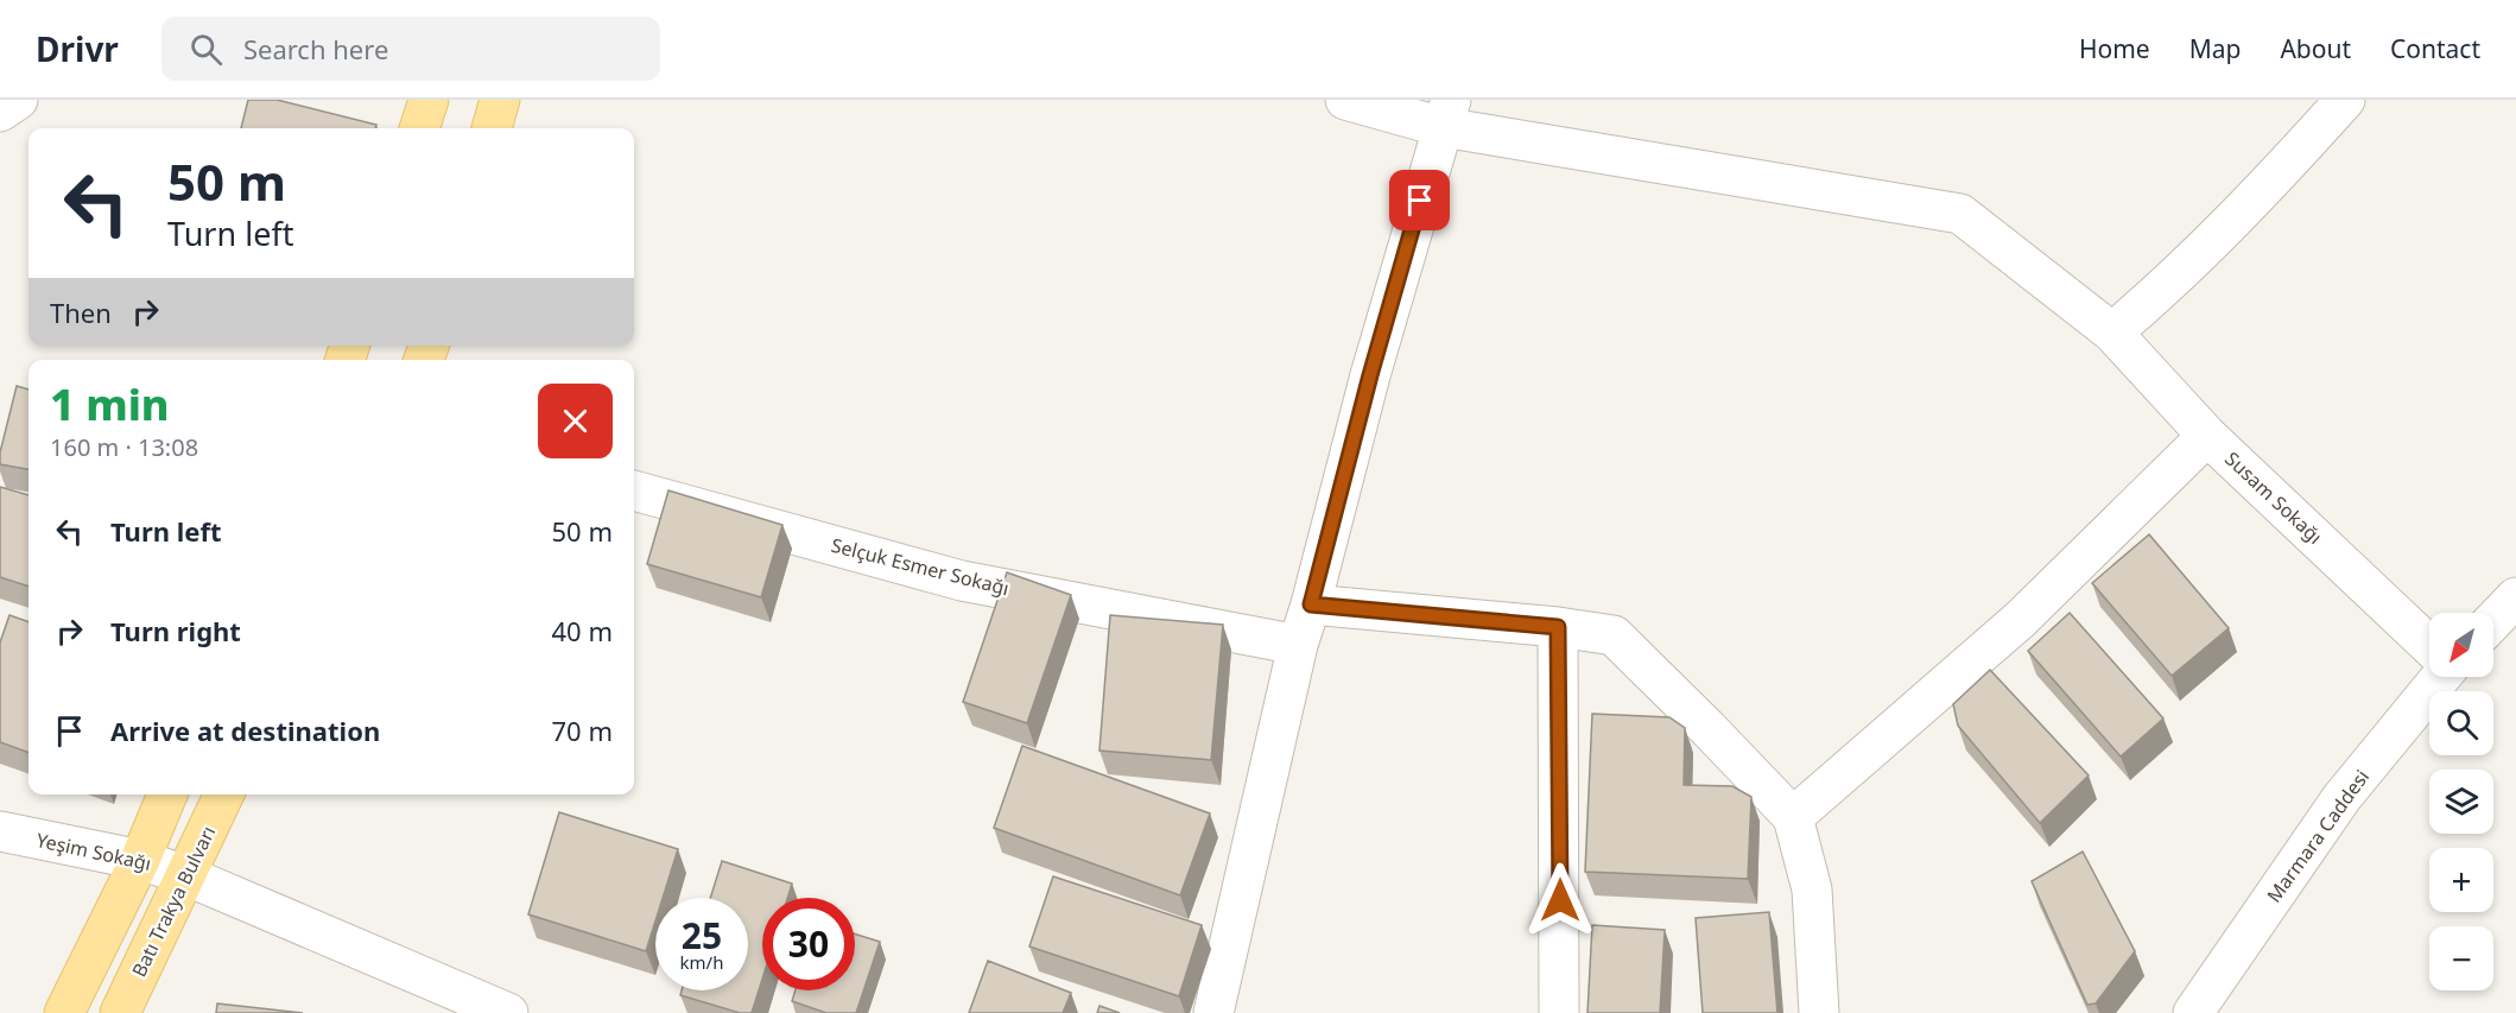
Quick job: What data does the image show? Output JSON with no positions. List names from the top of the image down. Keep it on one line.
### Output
{"streets":{"main road":["Batı Trakya Bulvarı"],"street":["Susam Sokağı","Selçuk Esmer Sokağı","Marmara Caddesi","Yeşim Sokağı"]},"crossings":[["Yeşim Sokağı","Batı Trakya Bulvarı"]],"north":"bottom left","page":{"header":"Drivr","search":"Search here","nav":["Home","Map","About","Contact"],"turn":["50 m","Turn left"],"then":"Then","heading":["1 min","160 m · 13:08"],"list":[{"name":"Turn left","value":"50 m"},{"name":"Turn right","value":"40 m"},{"name":"Arrive at destination","value":"70 m"}],"map_buttons":["+","−"],"speed":"25 km/h","limit":"30"}}
